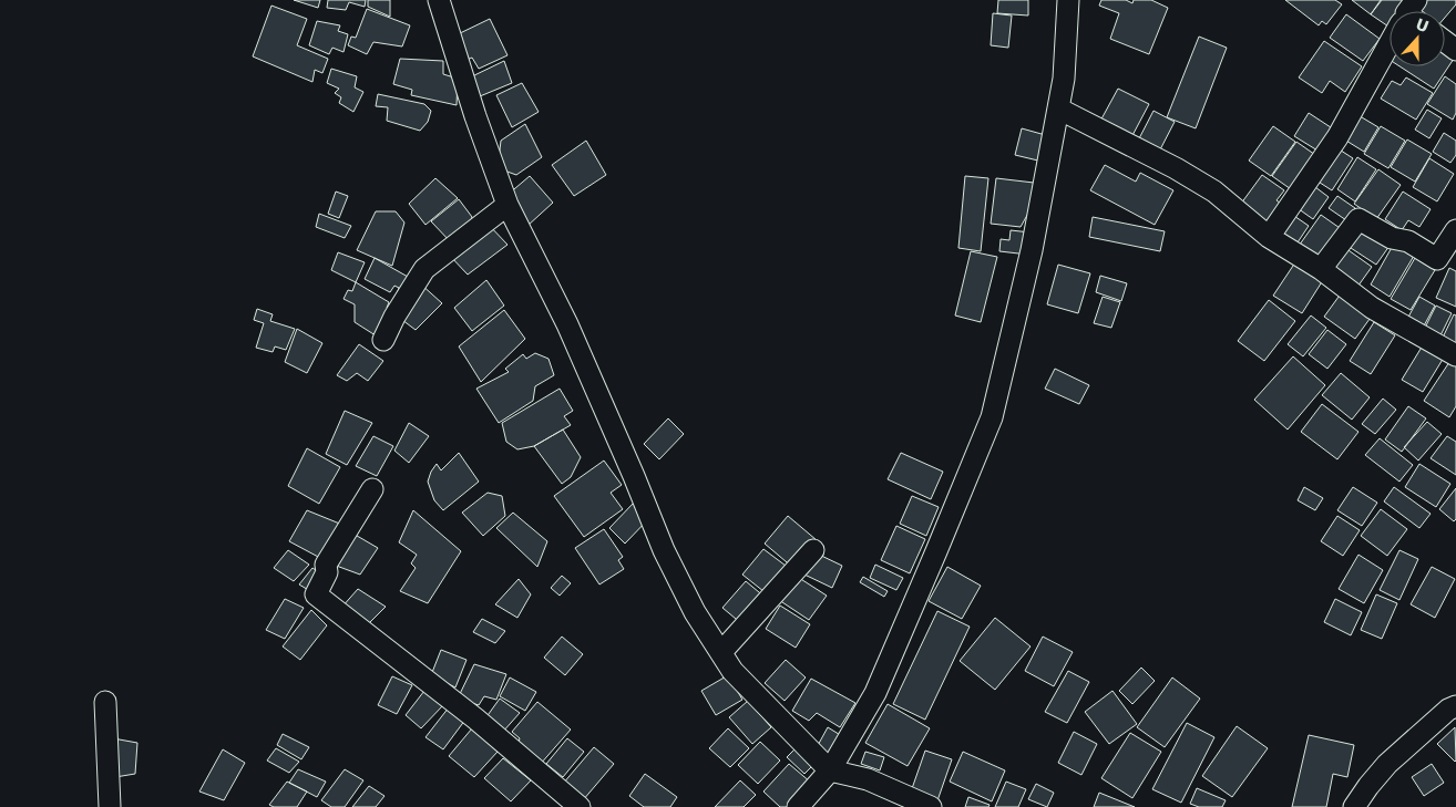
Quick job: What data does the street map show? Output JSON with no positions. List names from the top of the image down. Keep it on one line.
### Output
{"north":"top"}
